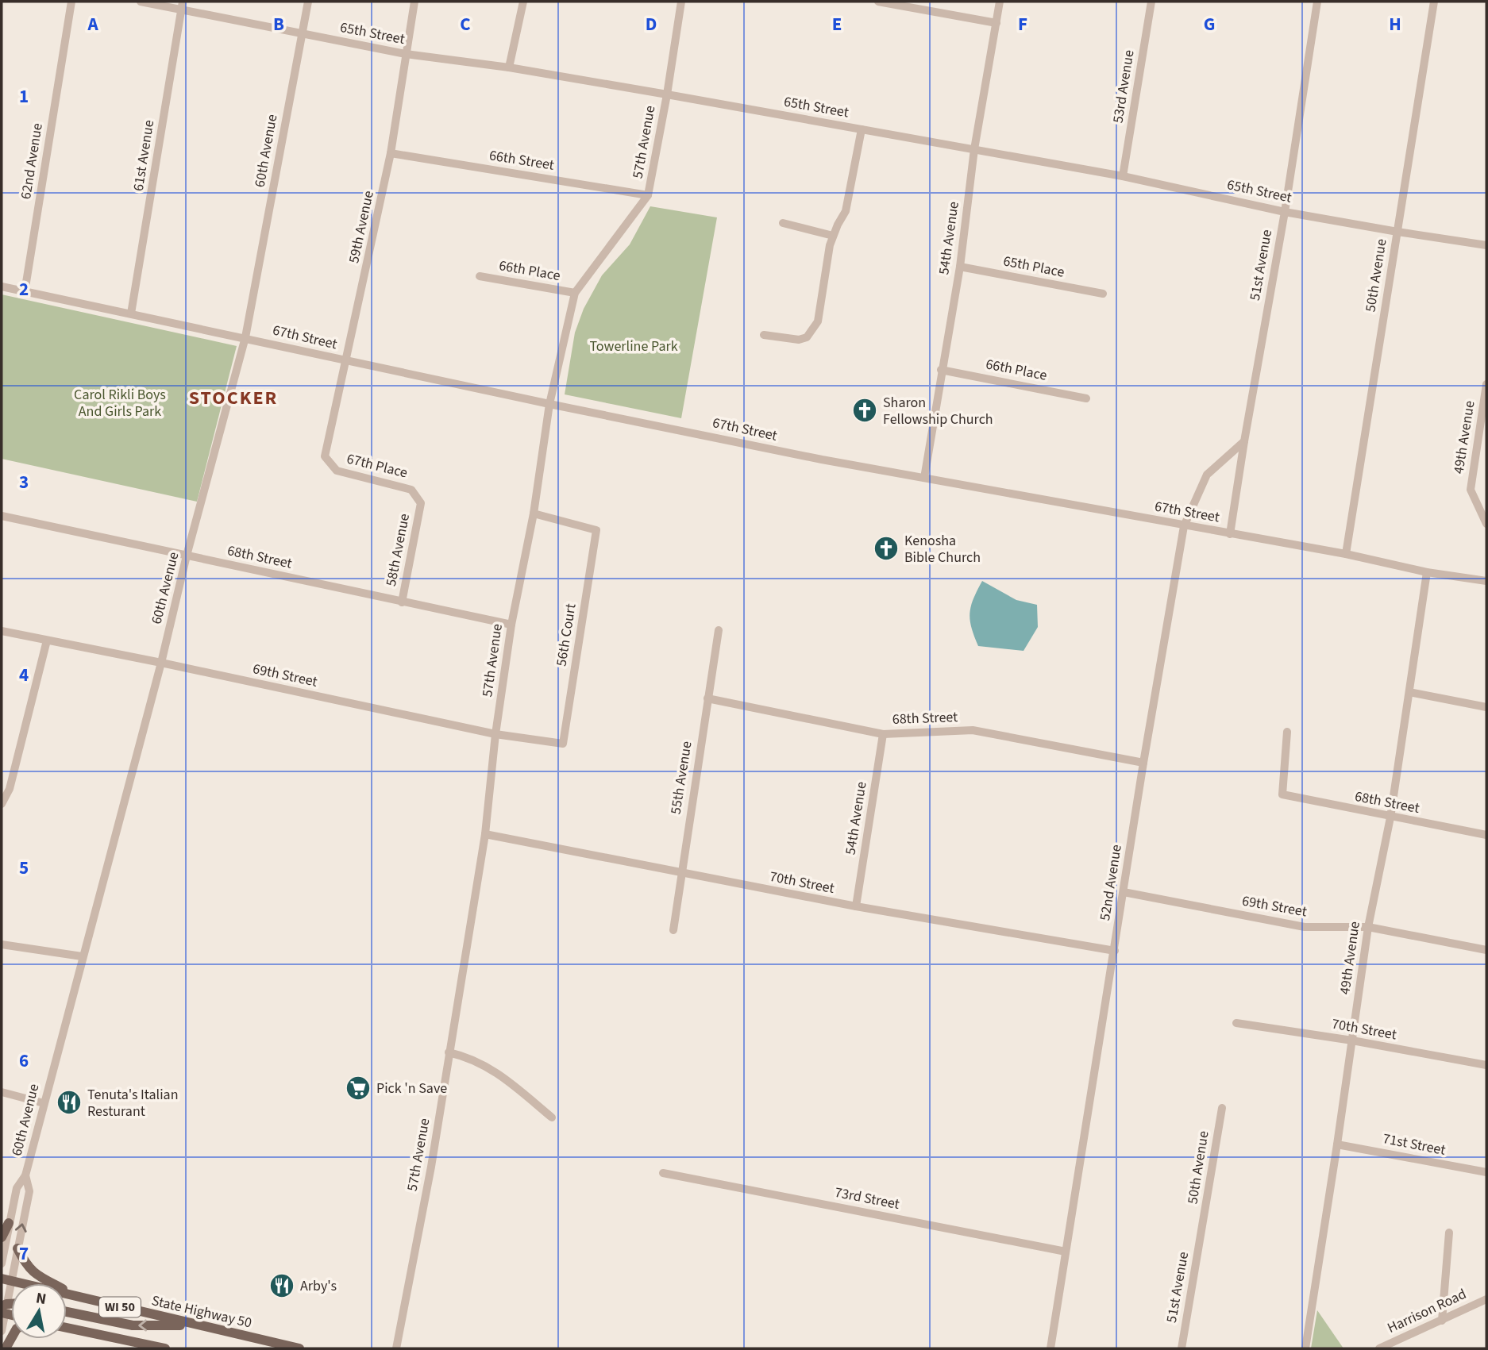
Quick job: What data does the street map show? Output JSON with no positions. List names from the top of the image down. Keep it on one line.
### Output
{"streets":{"main road":["WI 50","State Highway 50"],"street":["65th Street","53rd Avenue","57th Avenue","60th Avenue","61st Avenue","66th Street","62nd Avenue","59th Avenue","54th Avenue","51st Avenue","65th Place","66th Place","50th Avenue","67th Street","49th Avenue","67th Place","58th Avenue","68th Street","56th Court","69th Street","55th Avenue","70th Street","52nd Avenue","71st Street","73rd Street","Harrison Road"]},"crossings":[["65th Street","53rd Avenue"],["65th Street","57th Avenue"],["65th Street","60th Avenue"],["65th Street","61st Avenue"],["65th Street","59th Avenue"],["65th Street","54th Avenue"],["65th Street","51st Avenue"],["65th Street","50th Avenue"],["57th Avenue","66th Street"],["57th Avenue","66th Place"],["57th Avenue","67th Street"],["57th Avenue","68th Street"],["57th Avenue","56th Court"],["57th Avenue","69th Street"],["57th Avenue","70th Street"],["60th Avenue","67th Street"],["60th Avenue","68th Street"],["60th Avenue","69th Street"],["60th Avenue","State Highway 50"],["61st Avenue","67th Street"],["66th Street","59th Avenue"],["62nd Avenue","67th Street"],["59th Avenue","67th Street"],["59th Avenue","67th Place"],["54th Avenue","65th Place"],["54th Avenue","66th Place"],["54th Avenue","67th Street"],["54th Avenue","68th Street"],["54th Avenue","70th Street"],["51st Avenue","50th Avenue"],["51st Avenue","67th Street"],["51st Avenue","52nd Avenue"],["50th Avenue","67th Street"],["67th Street","49th Avenue"],["67th Street","52nd Avenue"],["49th Avenue","68th Street"],["49th Avenue","69th Street"],["49th Avenue","70th Street"],["49th Avenue","71st Street"],["67th Place","58th Avenue"],["58th Avenue","68th Street"],["68th Street","55th Avenue"],["68th Street","52nd Avenue"],["56th Court","69th Street"],["69th Street","52nd Avenue"],["55th Avenue","70th Street"],["70th Street","52nd Avenue"],["52nd Avenue","73rd Street"]],"districts":["STOCKER"],"parks":["Towerline Park","Carol Rikli Boys And Girls Park"],"places":{"church":["Sharon Fellowship Church","Kenosha Bible Church"],"supermarket":["Pick 'n Save"],"restaurant":["Tenuta's Italian Resturant","Arby's"]},"north":"top","grid":{"columns":["A","B","C","D","E","F","G","H"],"rows":["1","2","3","4","5","6","7"]}}
